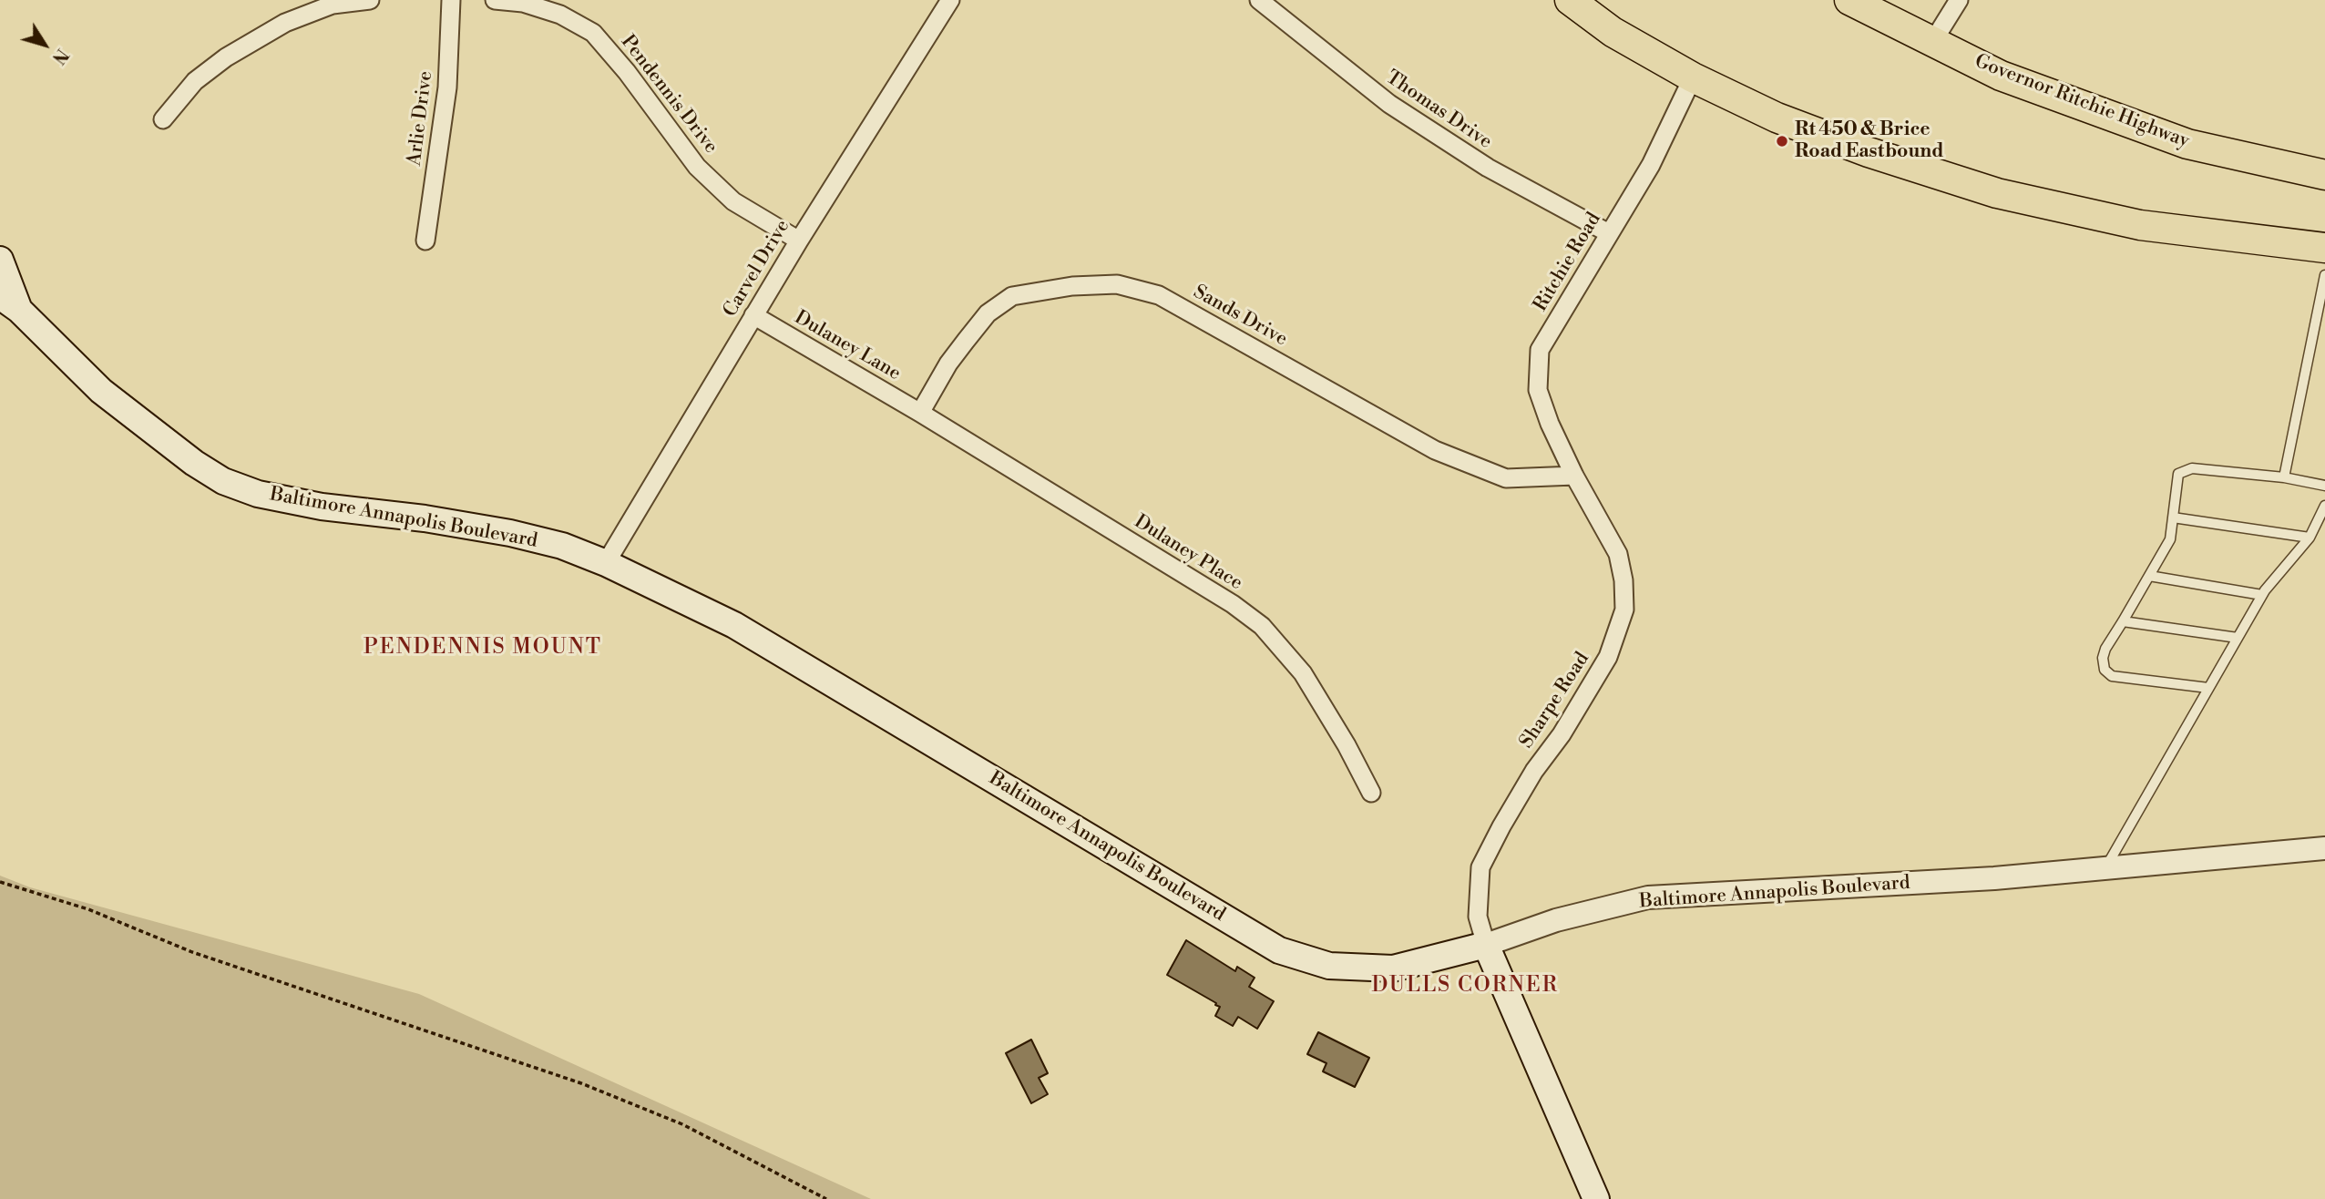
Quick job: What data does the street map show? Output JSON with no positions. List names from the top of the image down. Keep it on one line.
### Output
{"streets":{"main road":["Governor Ritchie Highway","Baltimore Annapolis Boulevard"],"street":["Pendennis Drive","Thomas Drive","Arlie Drive","Ritchie Road","Carvel Drive","Sands Drive","Dulaney Lane","Dulaney Place","Sharpe Road"]},"crossings":[["Pendennis Drive","Carvel Drive"],["Thomas Drive","Ritchie Road"],["Ritchie Road","Sands Drive"],["Ritchie Road","Sharpe Road"],["Carvel Drive","Dulaney Lane"],["Carvel Drive","Baltimore Annapolis Boulevard"],["Sands Drive","Dulaney Lane"],["Sands Drive","Dulaney Place"],["Sands Drive","Sharpe Road"],["Dulaney Lane","Dulaney Place"],["Baltimore Annapolis Boulevard","Sharpe Road"]],"districts":["PENDENNIS MOUNT","DULLS CORNER"],"places":["Rt 450 & Brice Road Eastbound"],"north":"bottom right"}
